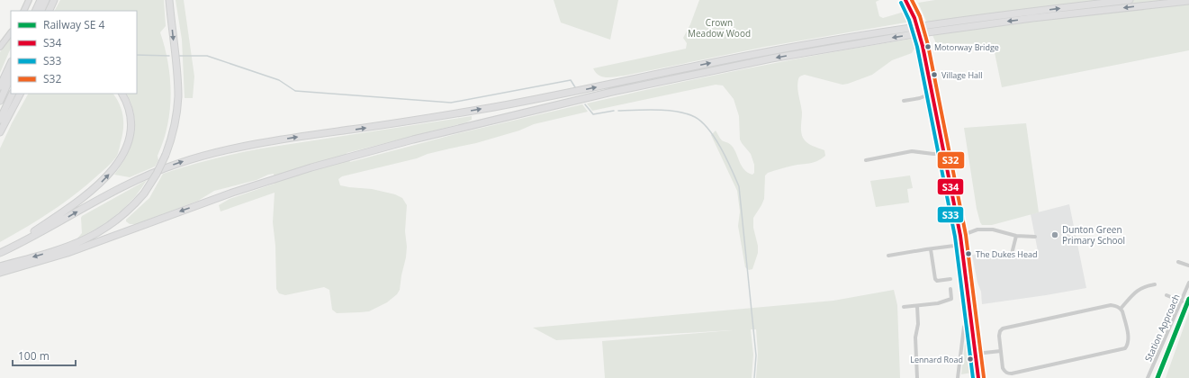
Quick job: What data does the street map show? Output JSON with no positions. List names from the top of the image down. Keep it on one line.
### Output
{"streets":{"street":["Station Approach"]},"parks":["Crown Meadow Wood"],"places":["Motorway Bridge","Village Hall","Dunton Green Primary School","The Dukes Head","Lennard Road"],"lines":["transit line S34","transit line S32","transit line S33"],"legend":["Railway SE 4","S34","S33","S32"],"scale_bar":"100 m"}
